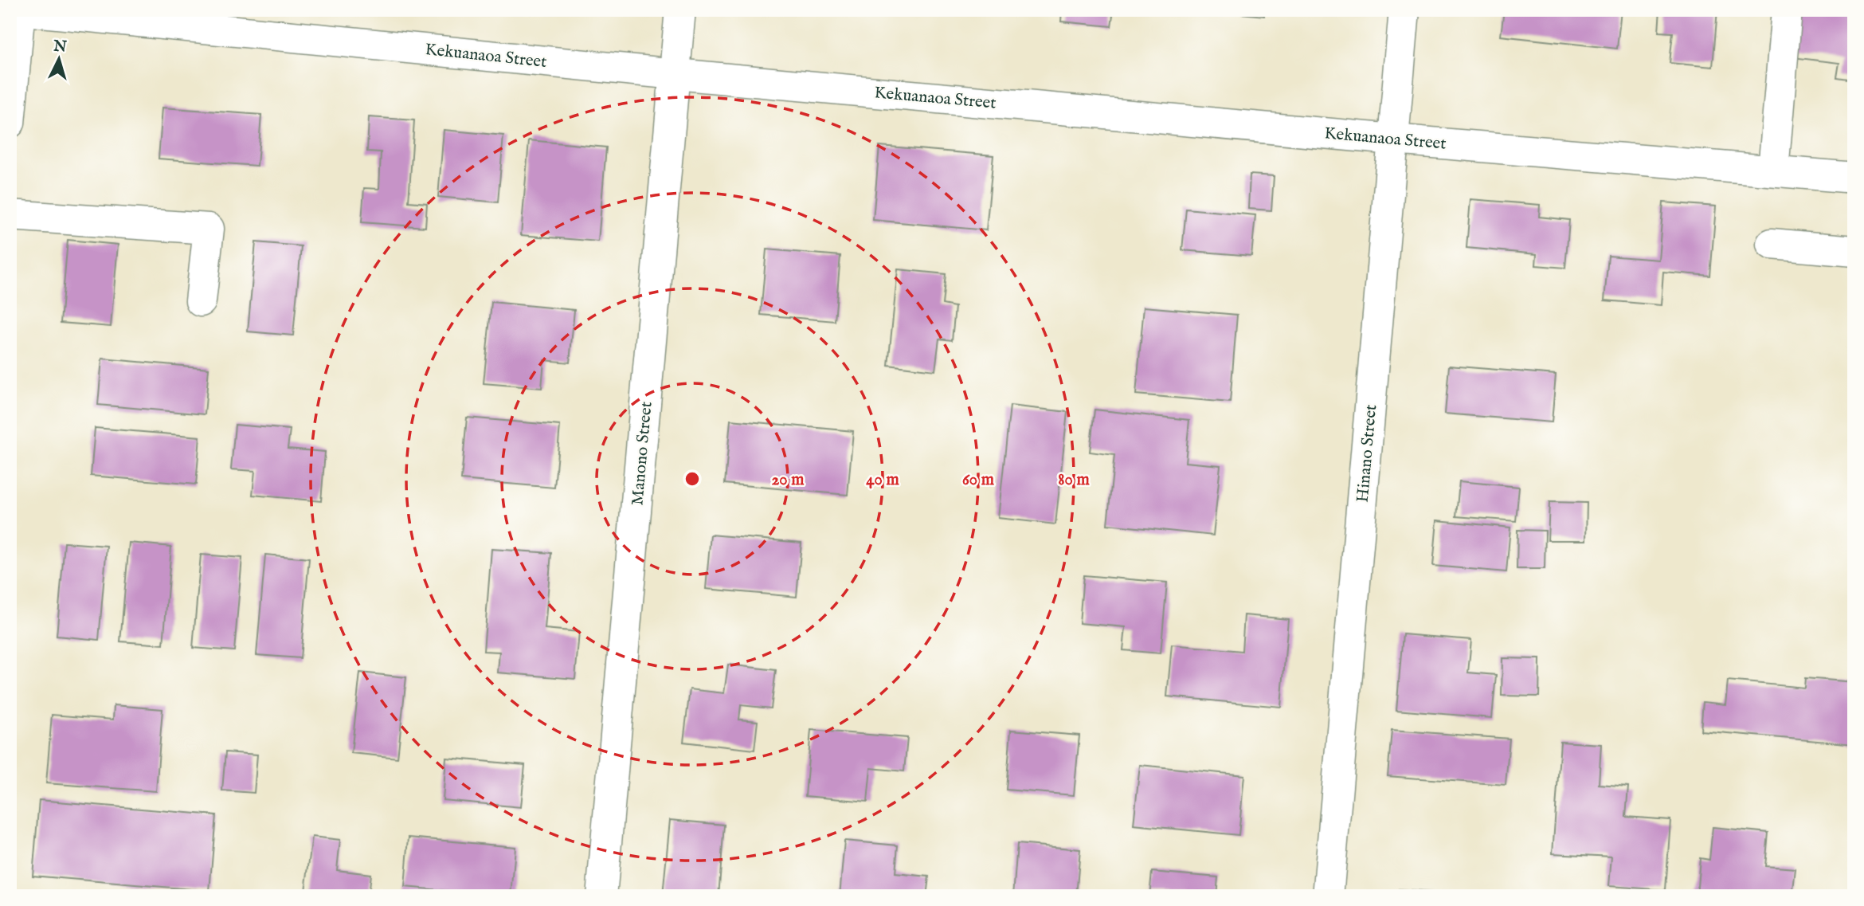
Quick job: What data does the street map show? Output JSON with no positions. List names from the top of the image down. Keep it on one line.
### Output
{"streets":{"street":["Kekuanaoa Street","Manono Street","Hinano Street"]},"crossings":[["Kekuanaoa Street","Manono Street"],["Kekuanaoa Street","Hinano Street"]],"north":"top","rings":["20 m","40 m","60 m","80 m"]}
